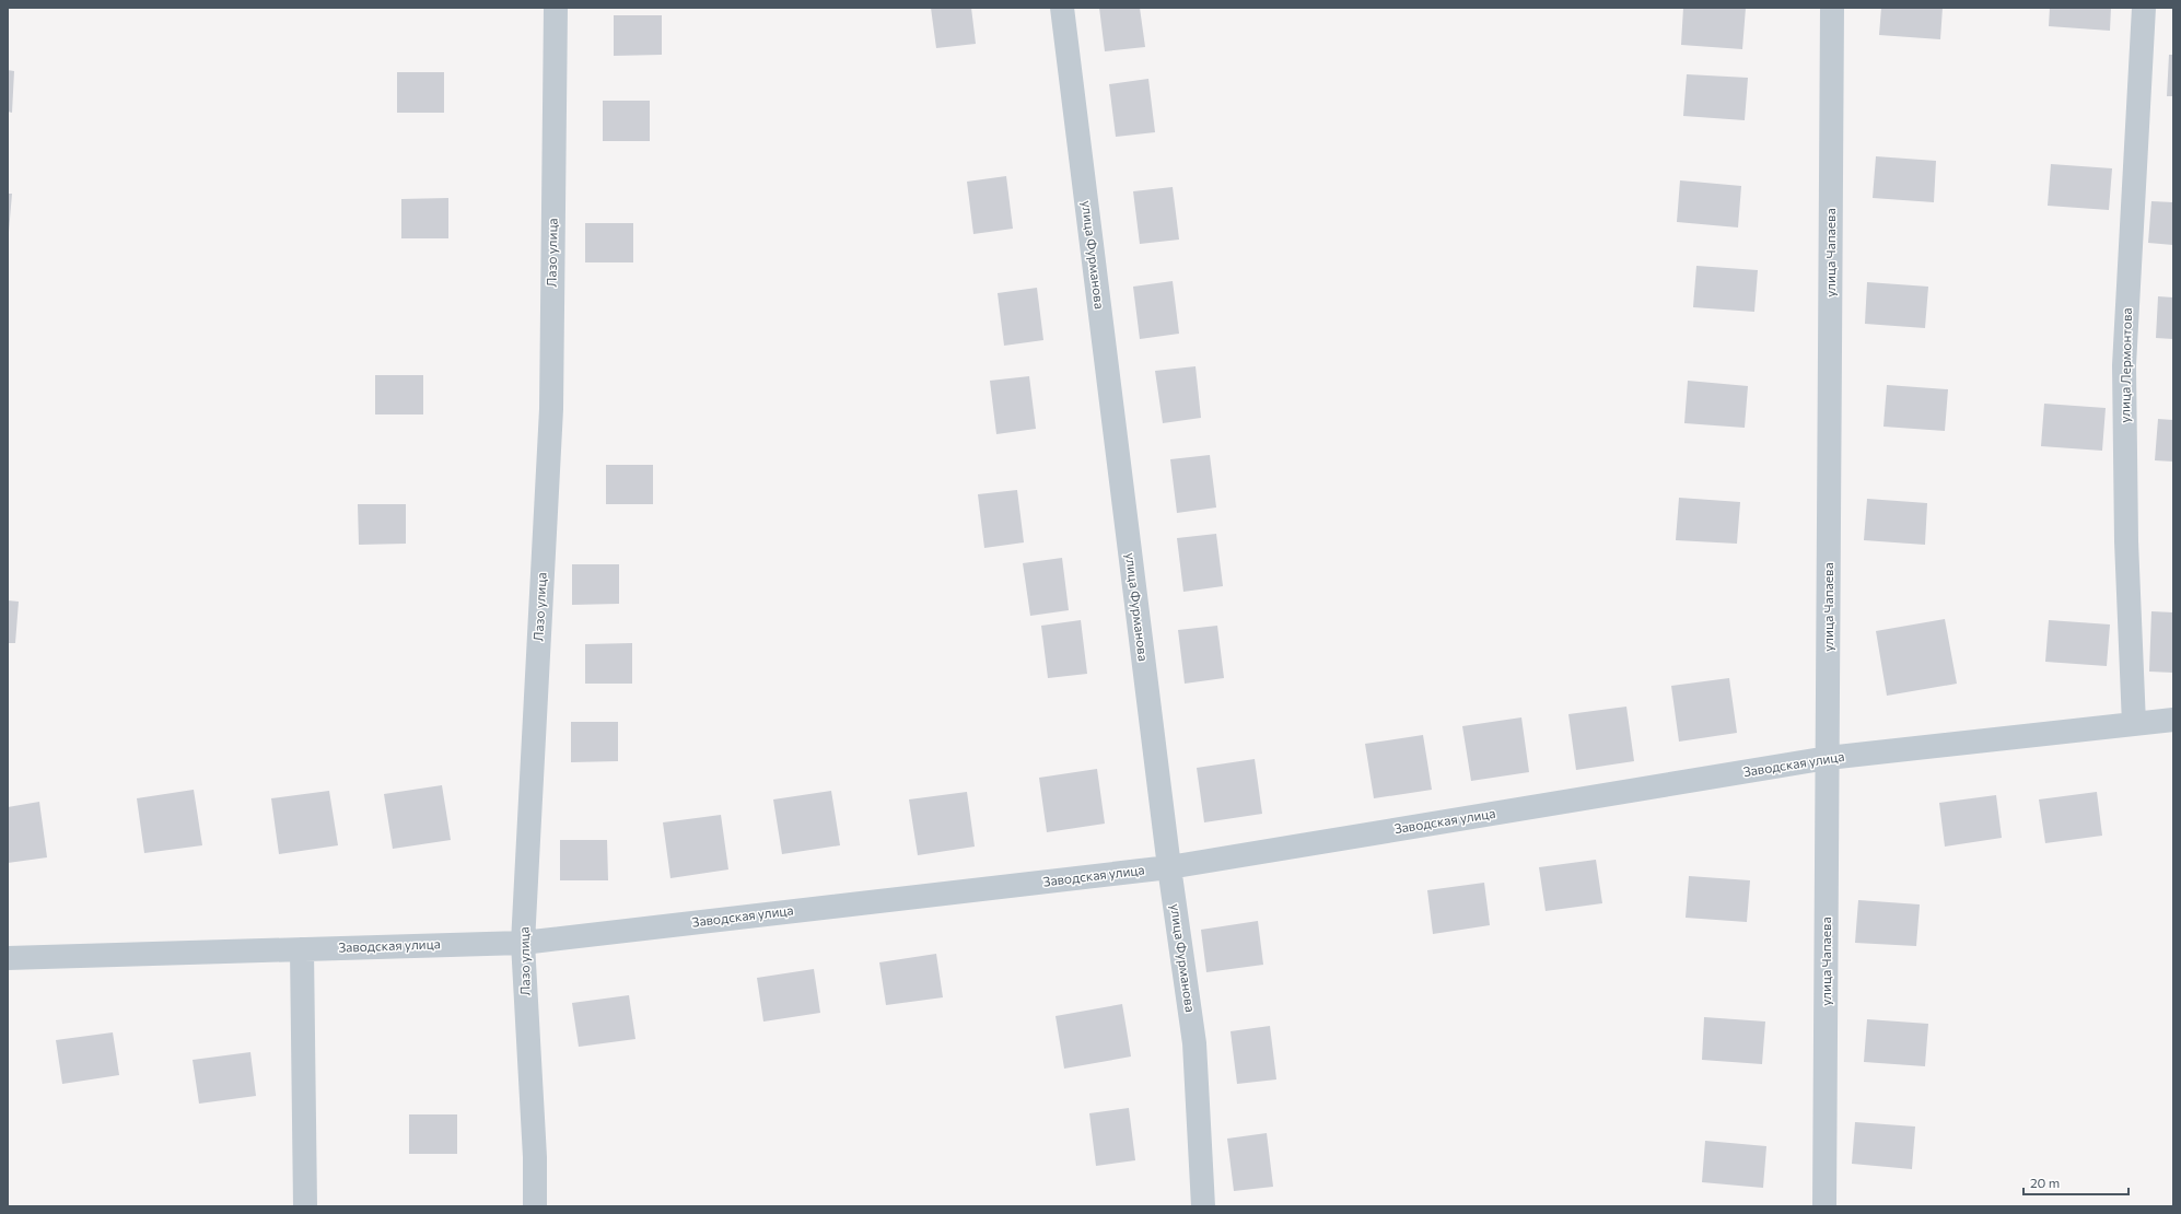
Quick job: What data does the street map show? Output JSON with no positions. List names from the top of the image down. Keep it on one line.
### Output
{"streets":{"street":["Лазо улица","улица Чапаева","улица Фурманова","улица Лермонтова","Заводская улица"]},"crossings":[["Лазо улица","Заводская улица"],["улица Чапаева","Заводская улица"],["улица Фурманова","Заводская улица"],["улица Лермонтова","Заводская улица"]],"scale_bar":"20 m"}
